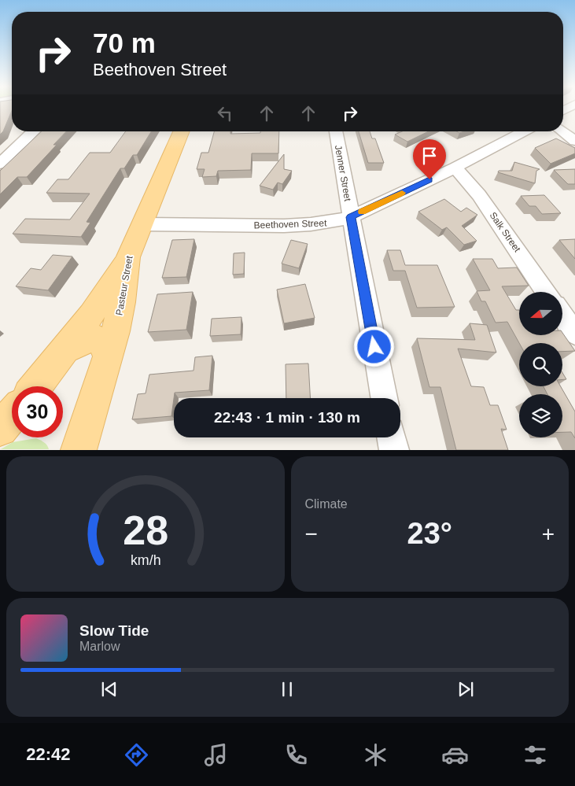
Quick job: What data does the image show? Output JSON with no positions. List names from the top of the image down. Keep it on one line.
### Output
{"streets":{"main road":["Pasteur Street"],"street":["Jenner Street","Beethoven Street","Salk Street"]},"crossings":[["Jenner Street","Beethoven Street"],["Beethoven Street","Salk Street"],["Beethoven Street","Pasteur Street"]],"north":"left","page":{"turn":["70 m","Beethoven Street"],"limit":"30","trip":"22:43 · 1 min · 130 m","tile":"Climate","heat":["−","23°","+"],"song":["Slow Tide","Marlow"],"tabs":"22:42","gauge":["28","km/h"]}}
